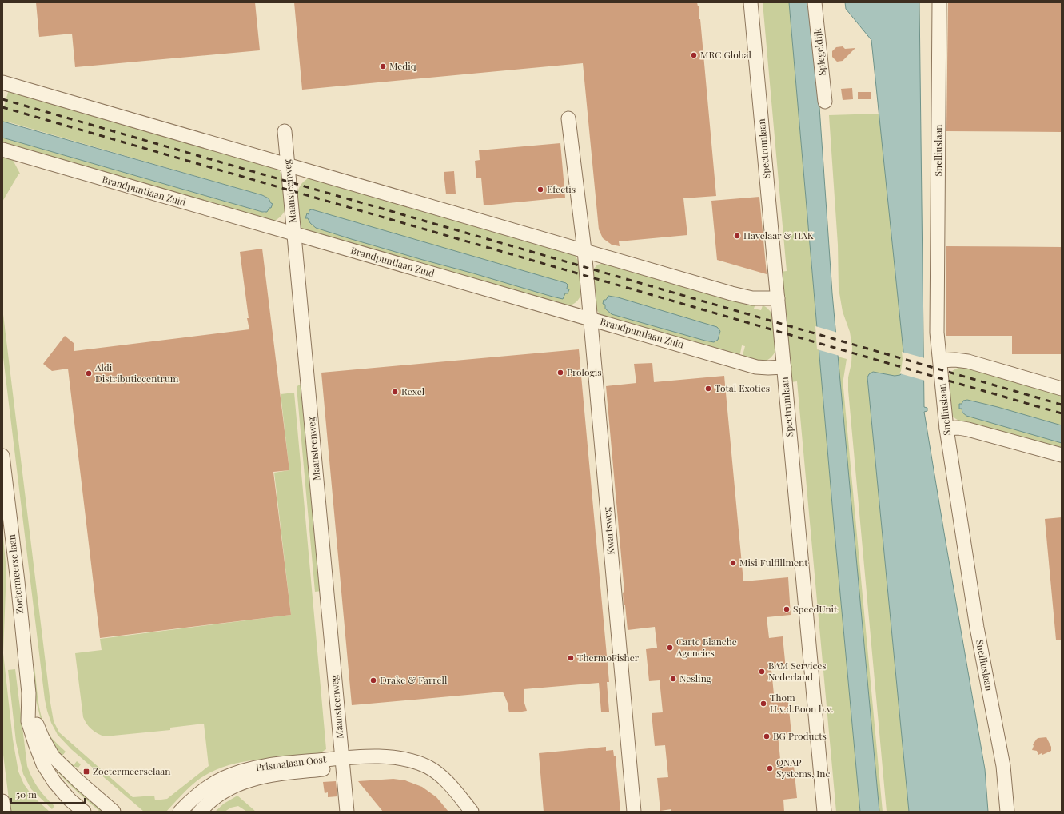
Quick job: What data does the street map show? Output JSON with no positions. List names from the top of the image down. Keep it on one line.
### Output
{"streets":{"street":["Spiegeldijk","Spectrumlaan","Snelliuslaan","Brandpuntlaan Zuid","Maansteenweg","Kwartsweg","Zoetermeerse laan","Prismalaan Oost"]},"crossings":[["Spectrumlaan","Brandpuntlaan Zuid"],["Brandpuntlaan Zuid","Maansteenweg"],["Brandpuntlaan Zuid","Kwartsweg"],["Maansteenweg","Prismalaan Oost"]],"places":{"other":["MRC Global","Mediq","Efectis","Havelaar & HAK","Prologis","Aldi Distributiecentrum","Total Exotics","Rexel","Misi Fulfillment","SpeedUnit","Carte Blanche Agencies","ThermoFisher","BAM Services Nederland","Nesling","Drake & Farrell","Thom H.v.d.Boon b.v.","BG Products","QNAP Systems, Inc"],"transit":["Zoetermeerselaan"]},"scale_bar":"50 m"}
